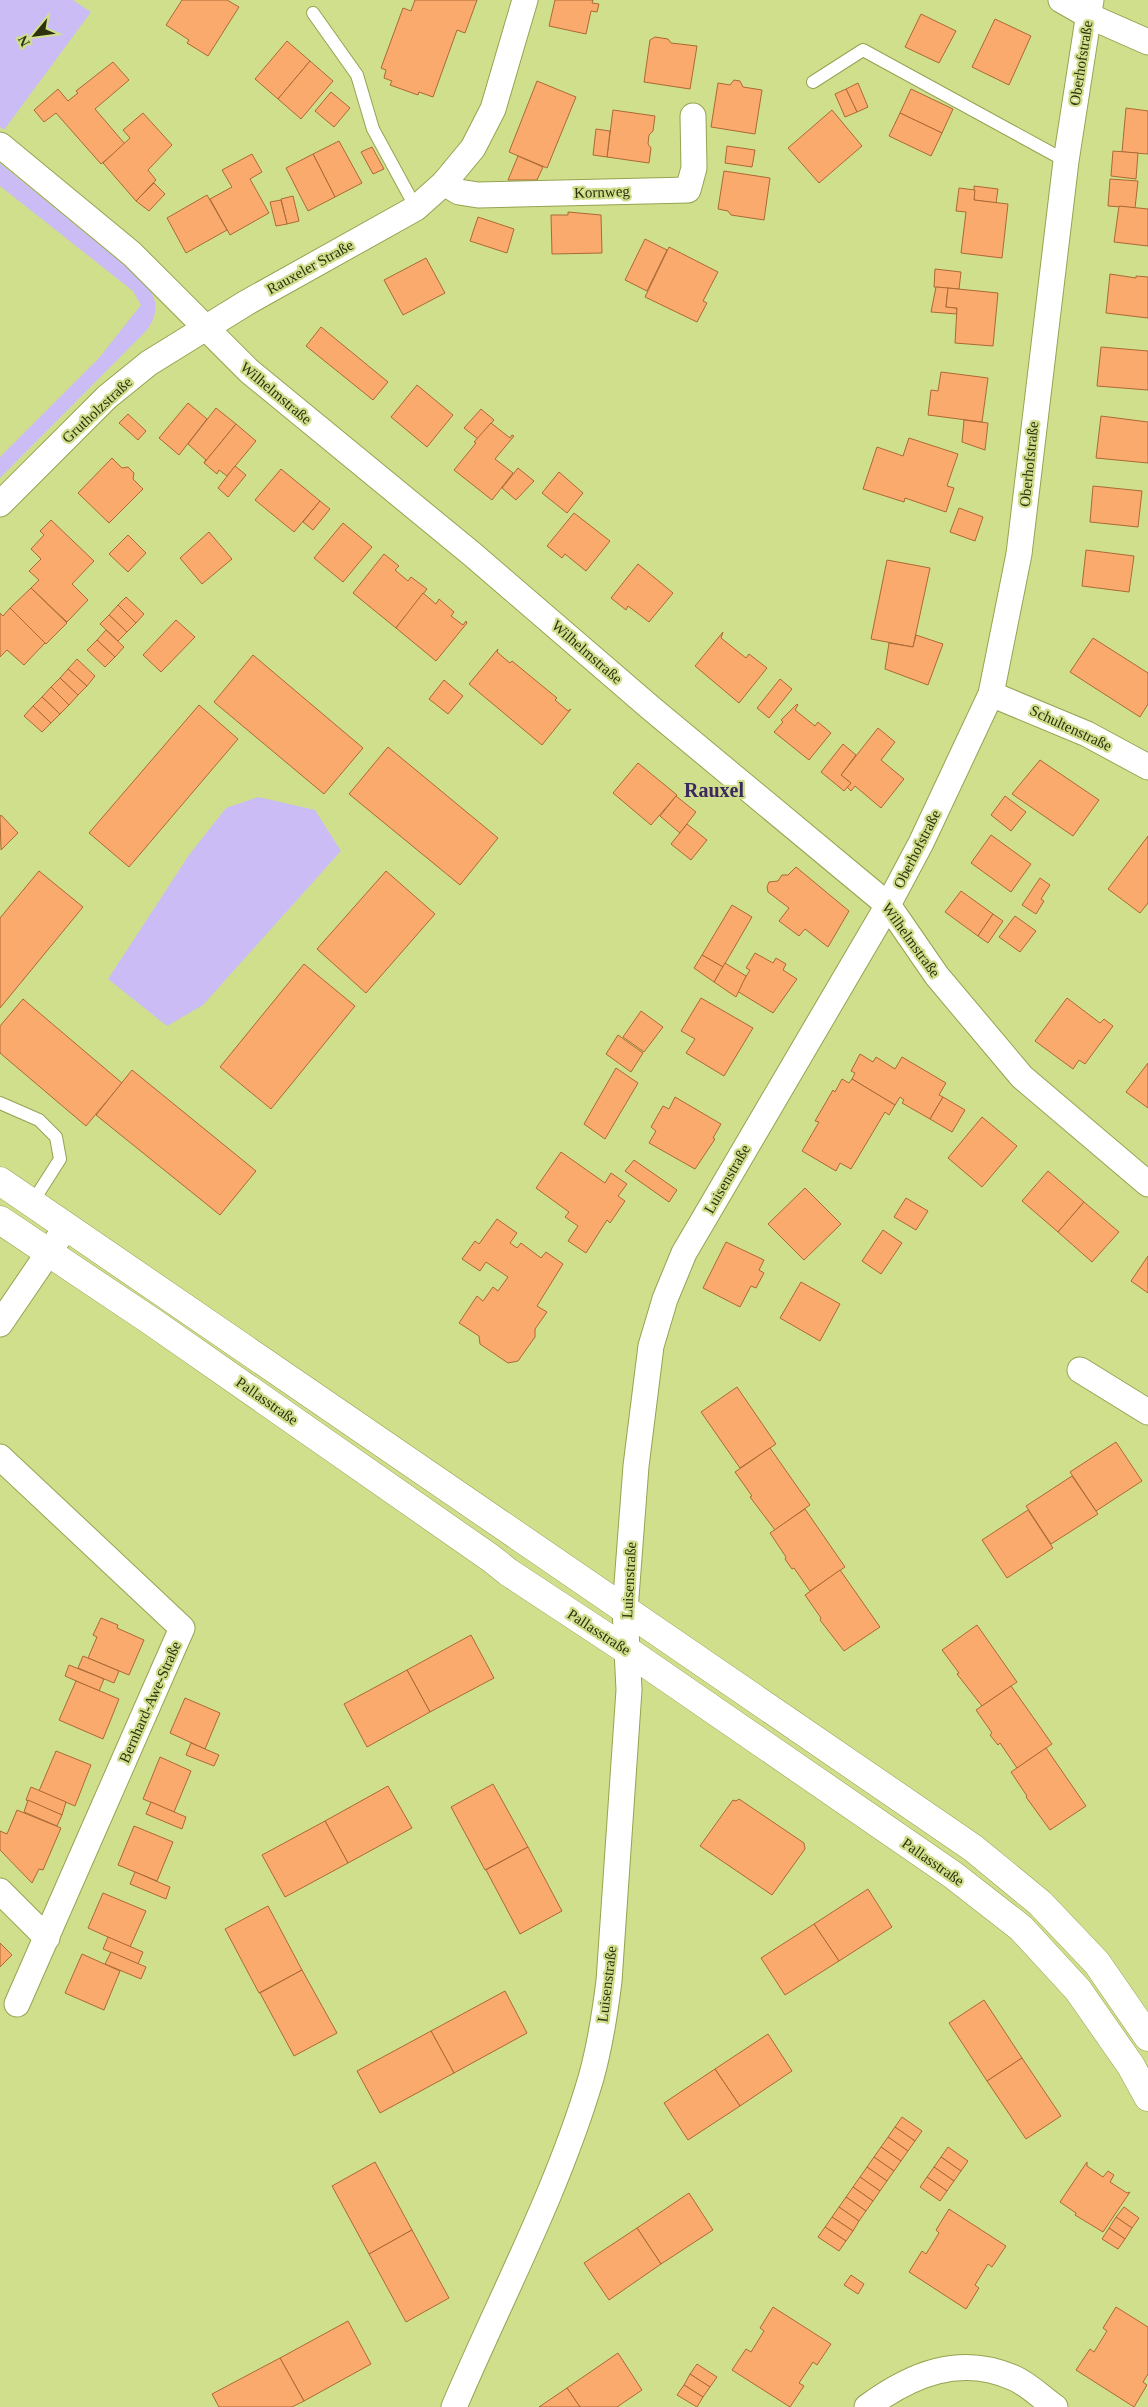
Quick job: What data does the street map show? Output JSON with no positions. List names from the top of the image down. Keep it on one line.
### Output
{"streets":{"main road":["Pallasstraße"],"street":["Oberhofstraße","Kornweg","Rauxeler Straße","Wilhelmstraße","Grutholzstraße","Schultenstraße","Luisenstraße","Bernhard-Awe-Straße"]},"crossings":[["Oberhofstraße","Wilhelmstraße"],["Oberhofstraße","Schultenstraße"],["Oberhofstraße","Luisenstraße"],["Kornweg","Rauxeler Straße"],["Rauxeler Straße","Wilhelmstraße"],["Rauxeler Straße","Grutholzstraße"],["Wilhelmstraße","Grutholzstraße"],["Wilhelmstraße","Luisenstraße"],["Luisenstraße","Pallasstraße"]],"districts":["Rauxel"],"north":"bottom left"}
